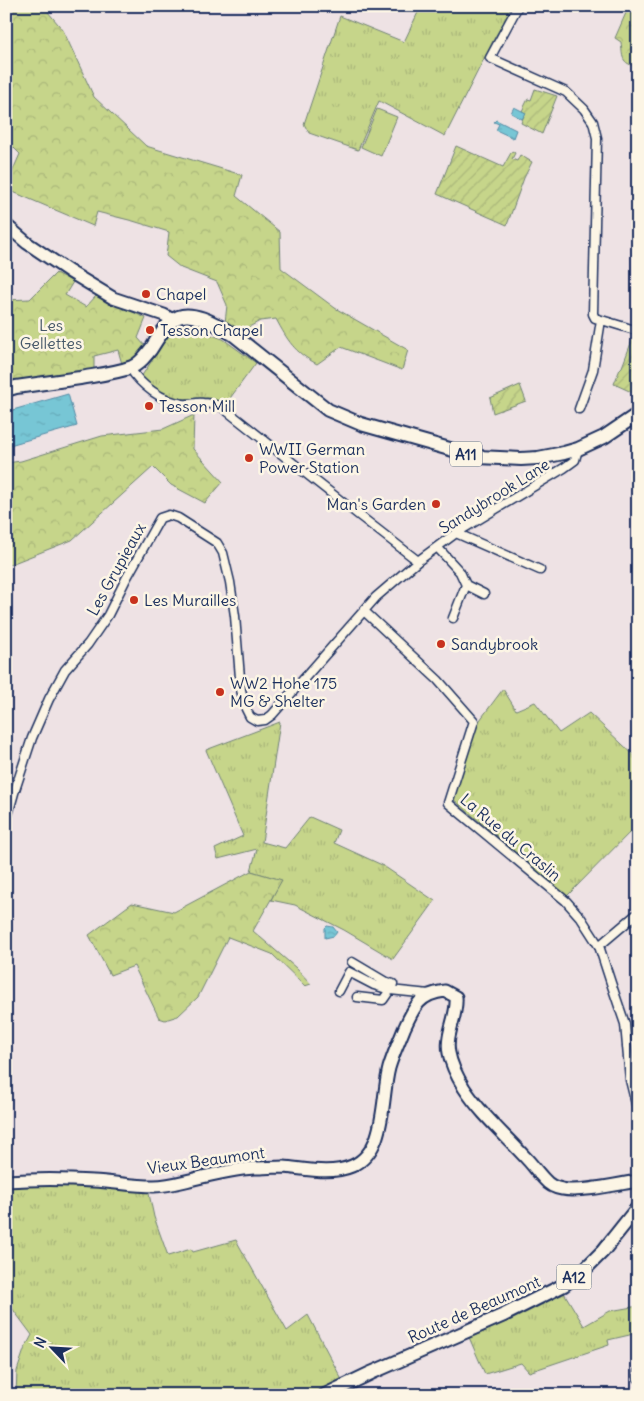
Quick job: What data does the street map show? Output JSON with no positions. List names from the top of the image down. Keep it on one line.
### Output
{"streets":{"main road":["A11","A12","Route de Beaumont"],"street":["Sandybrook Lane","Les Grupieaux","La Rue du Craslin","Vieux Beaumont"]},"crossings":[["A11","Sandybrook Lane"],["Sandybrook Lane","Les Grupieaux"],["Les Grupieaux","La Rue du Craslin"]],"parks":["Les Gellettes"],"places":["Chapel","Tesson Chapel","Tesson Mill","WWII German Power Station","Man's Garden","Les Murailles","Sandybrook","WW2 Hohe 175 MG & Shelter"],"north":"top left"}
